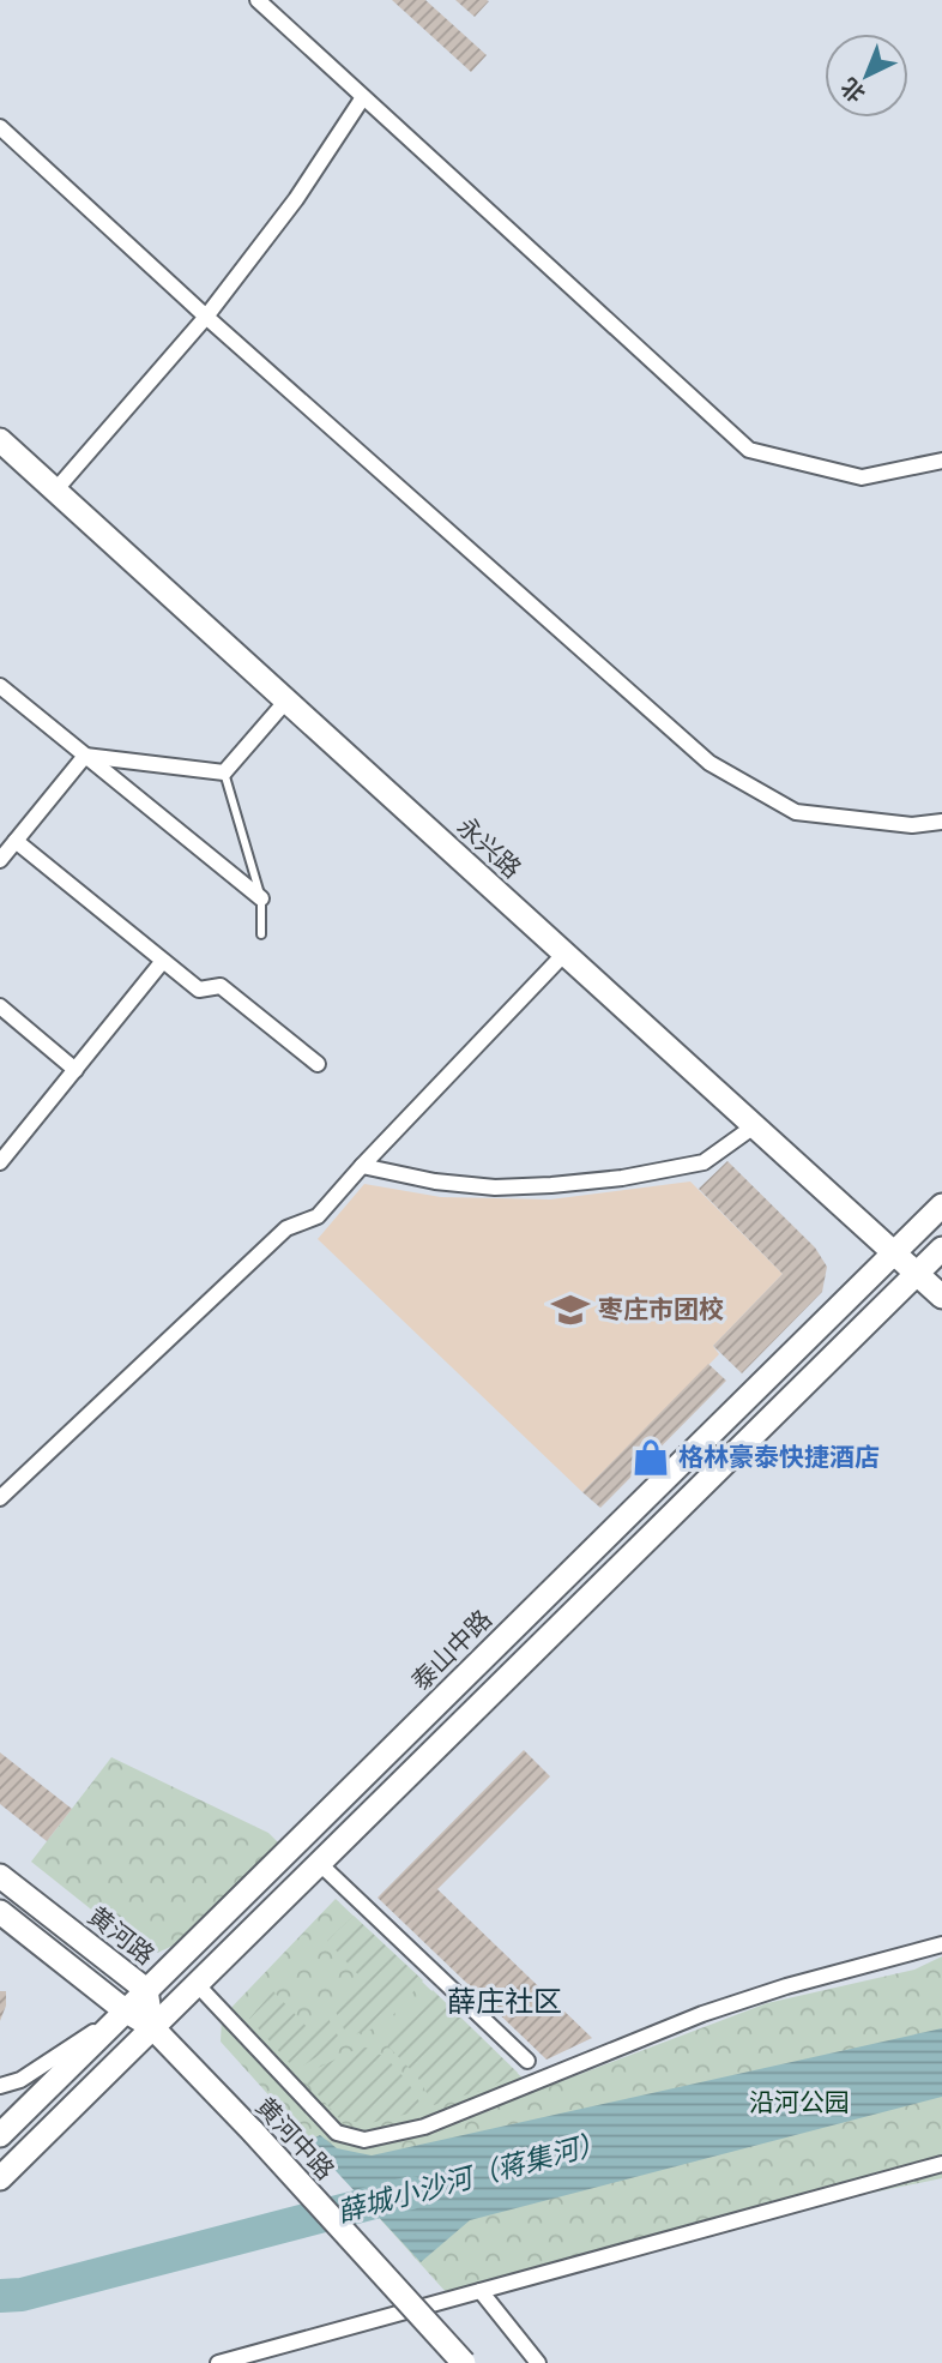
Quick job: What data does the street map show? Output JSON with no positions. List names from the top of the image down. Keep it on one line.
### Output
{"streets":{"main road":["永兴路","泰山中路","黄河路","黄河中路"]},"crossings":[["永兴路","泰山中路"],["泰山中路","黄河路"],["黄河路","黄河中路"]],"districts":["薛庄社区"],"water":["薛城小沙河（蒋集河）"],"parks":["沿河公园"],"places":{"school or university":["枣庄市团校"],"shop":["格林豪泰快捷酒店"]},"north":"bottom left"}
